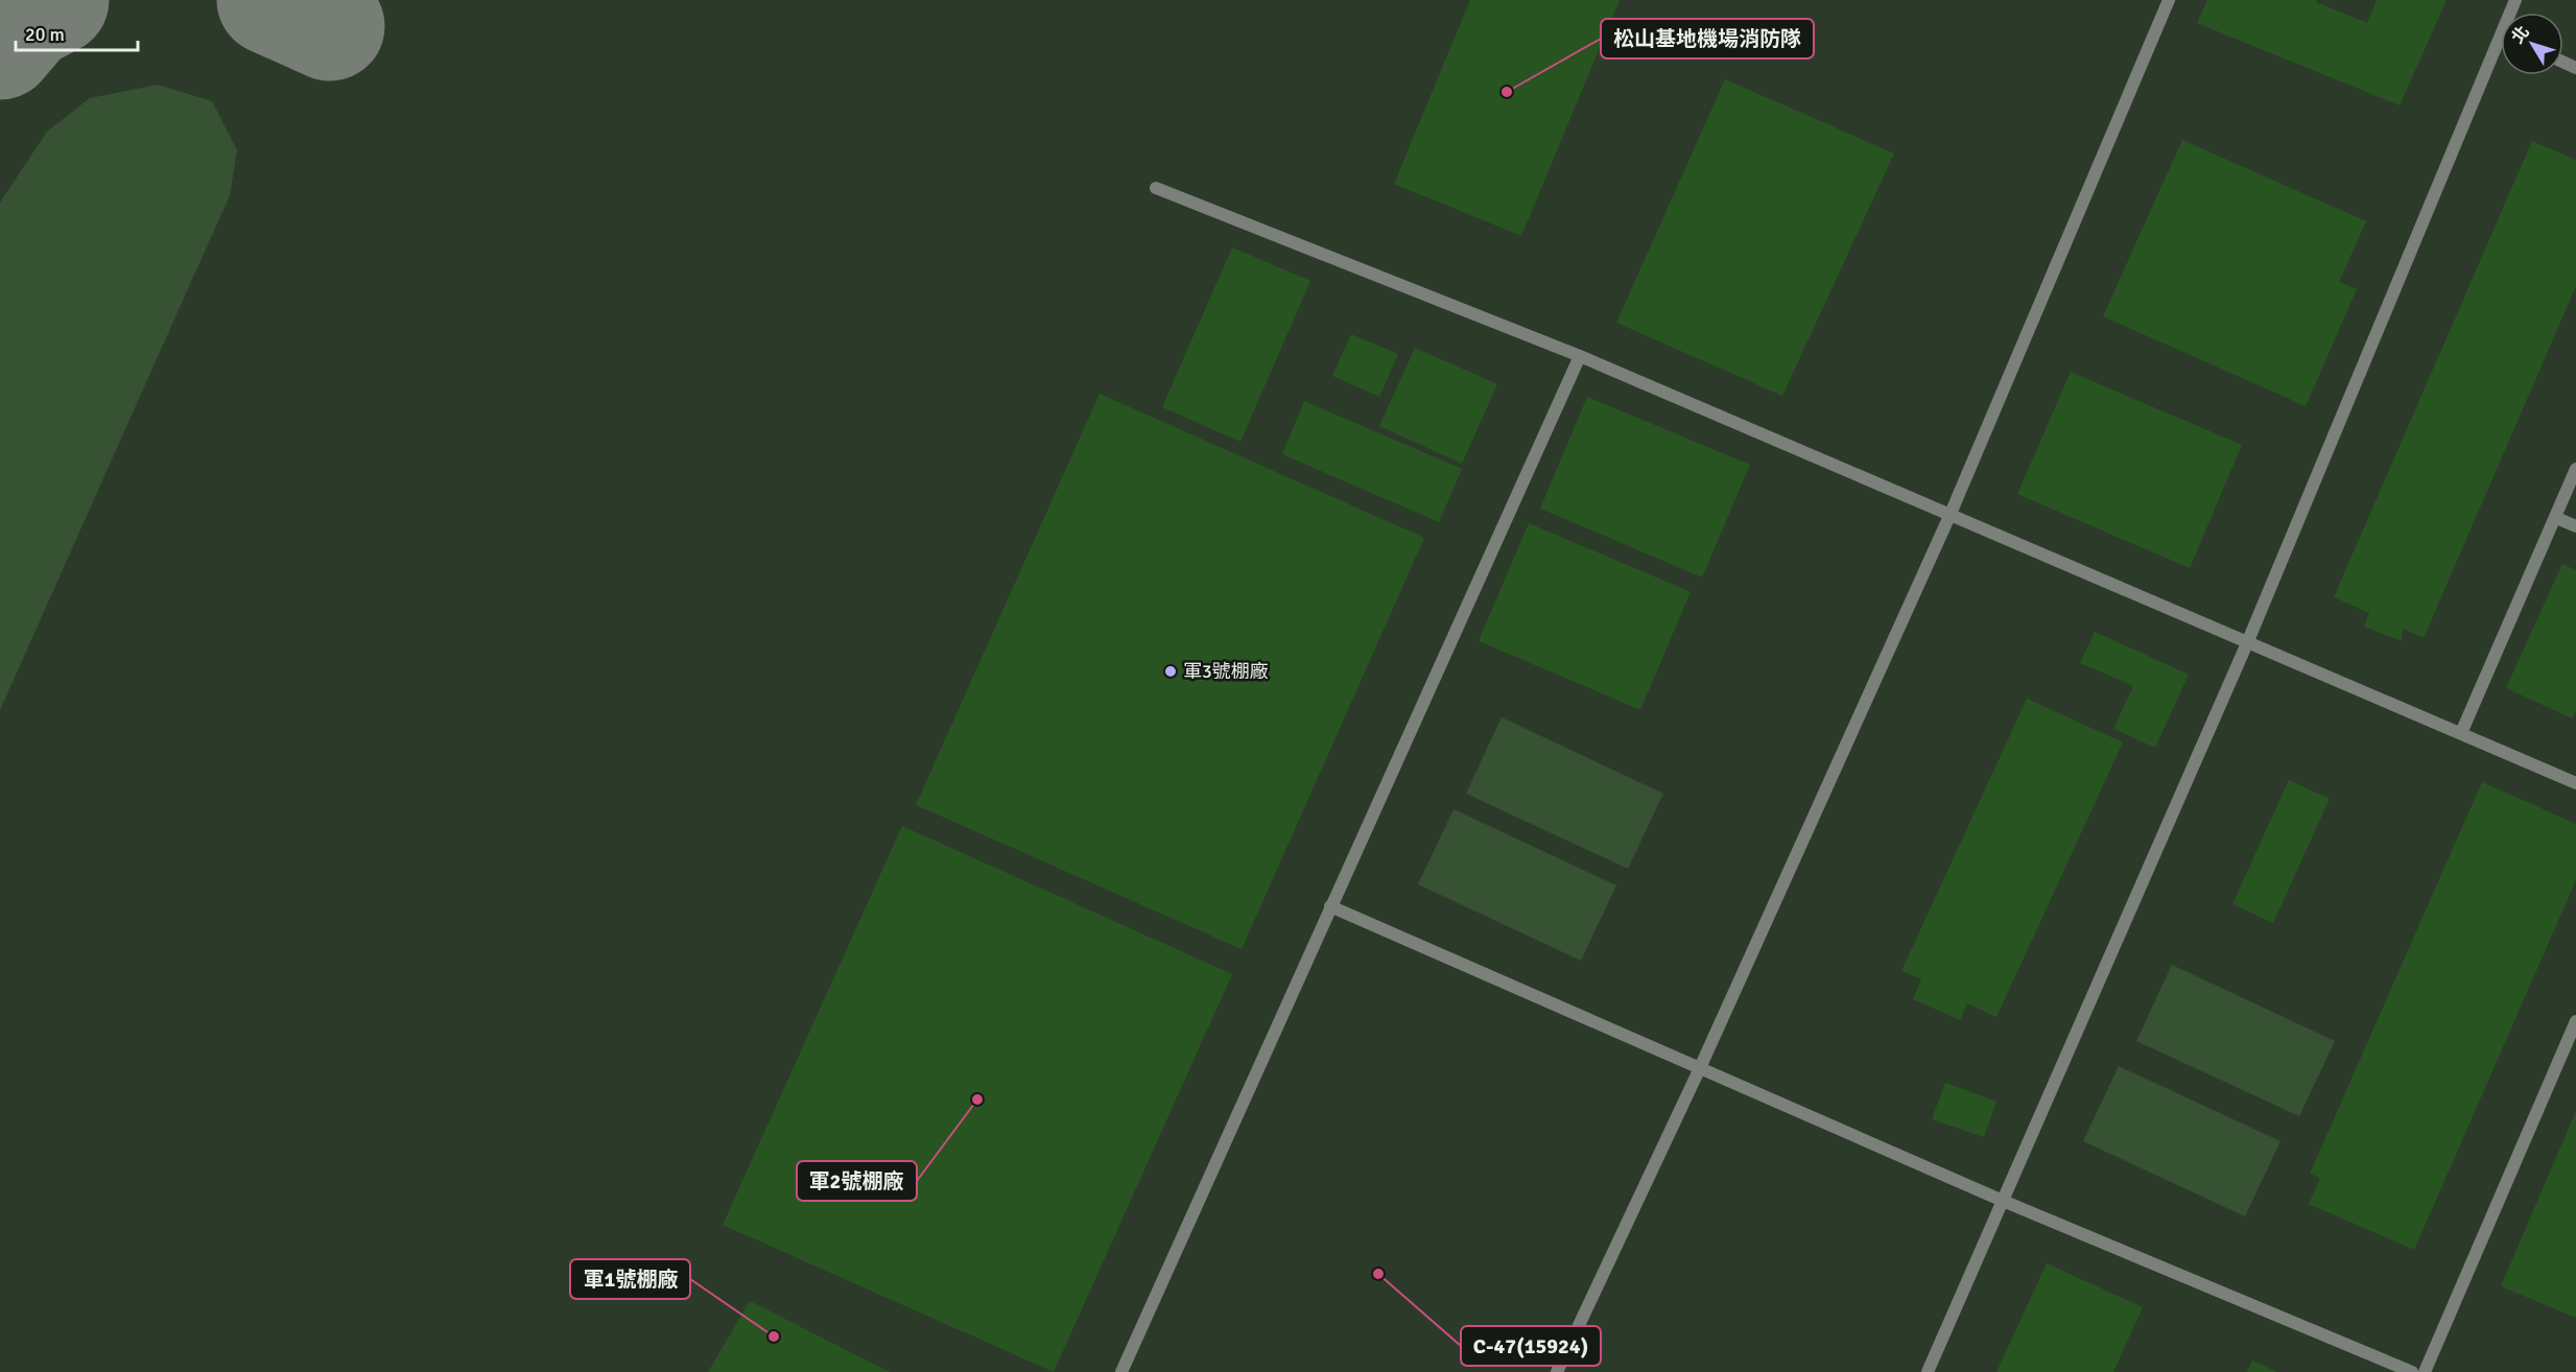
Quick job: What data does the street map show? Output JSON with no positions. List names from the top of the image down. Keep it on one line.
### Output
{"places":["松山基地機場消防隊","軍3號棚廠","軍2號棚廠","C-47(15924)","軍1號棚廠"],"scale_bar":"20 m","north":"top left"}
